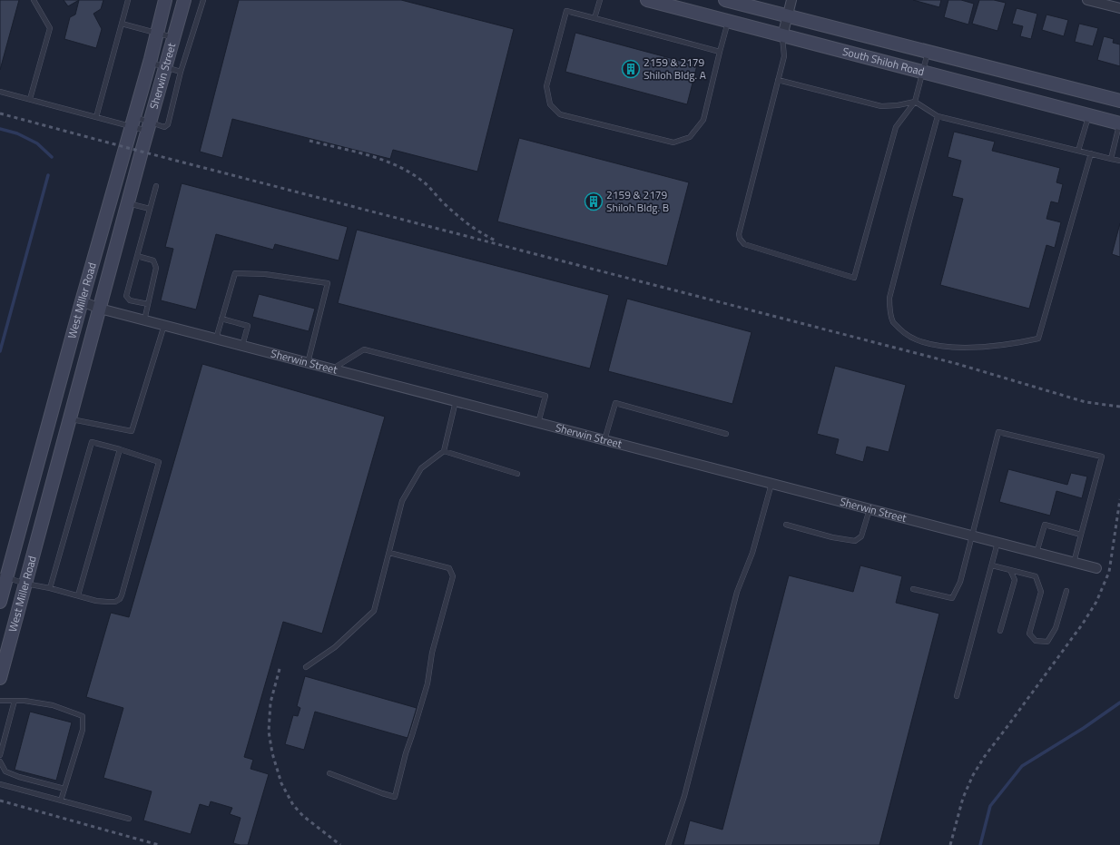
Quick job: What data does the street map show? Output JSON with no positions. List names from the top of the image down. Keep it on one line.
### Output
{"streets":{"main road":["South Shiloh Road","Sherwin Street","West Miller Road"]},"crossings":[["Sherwin Street","West Miller Road"]],"places":{"building":["2159 & 2179 Shiloh Bldg. A","2159 & 2179 Shiloh Bldg. B"]}}
